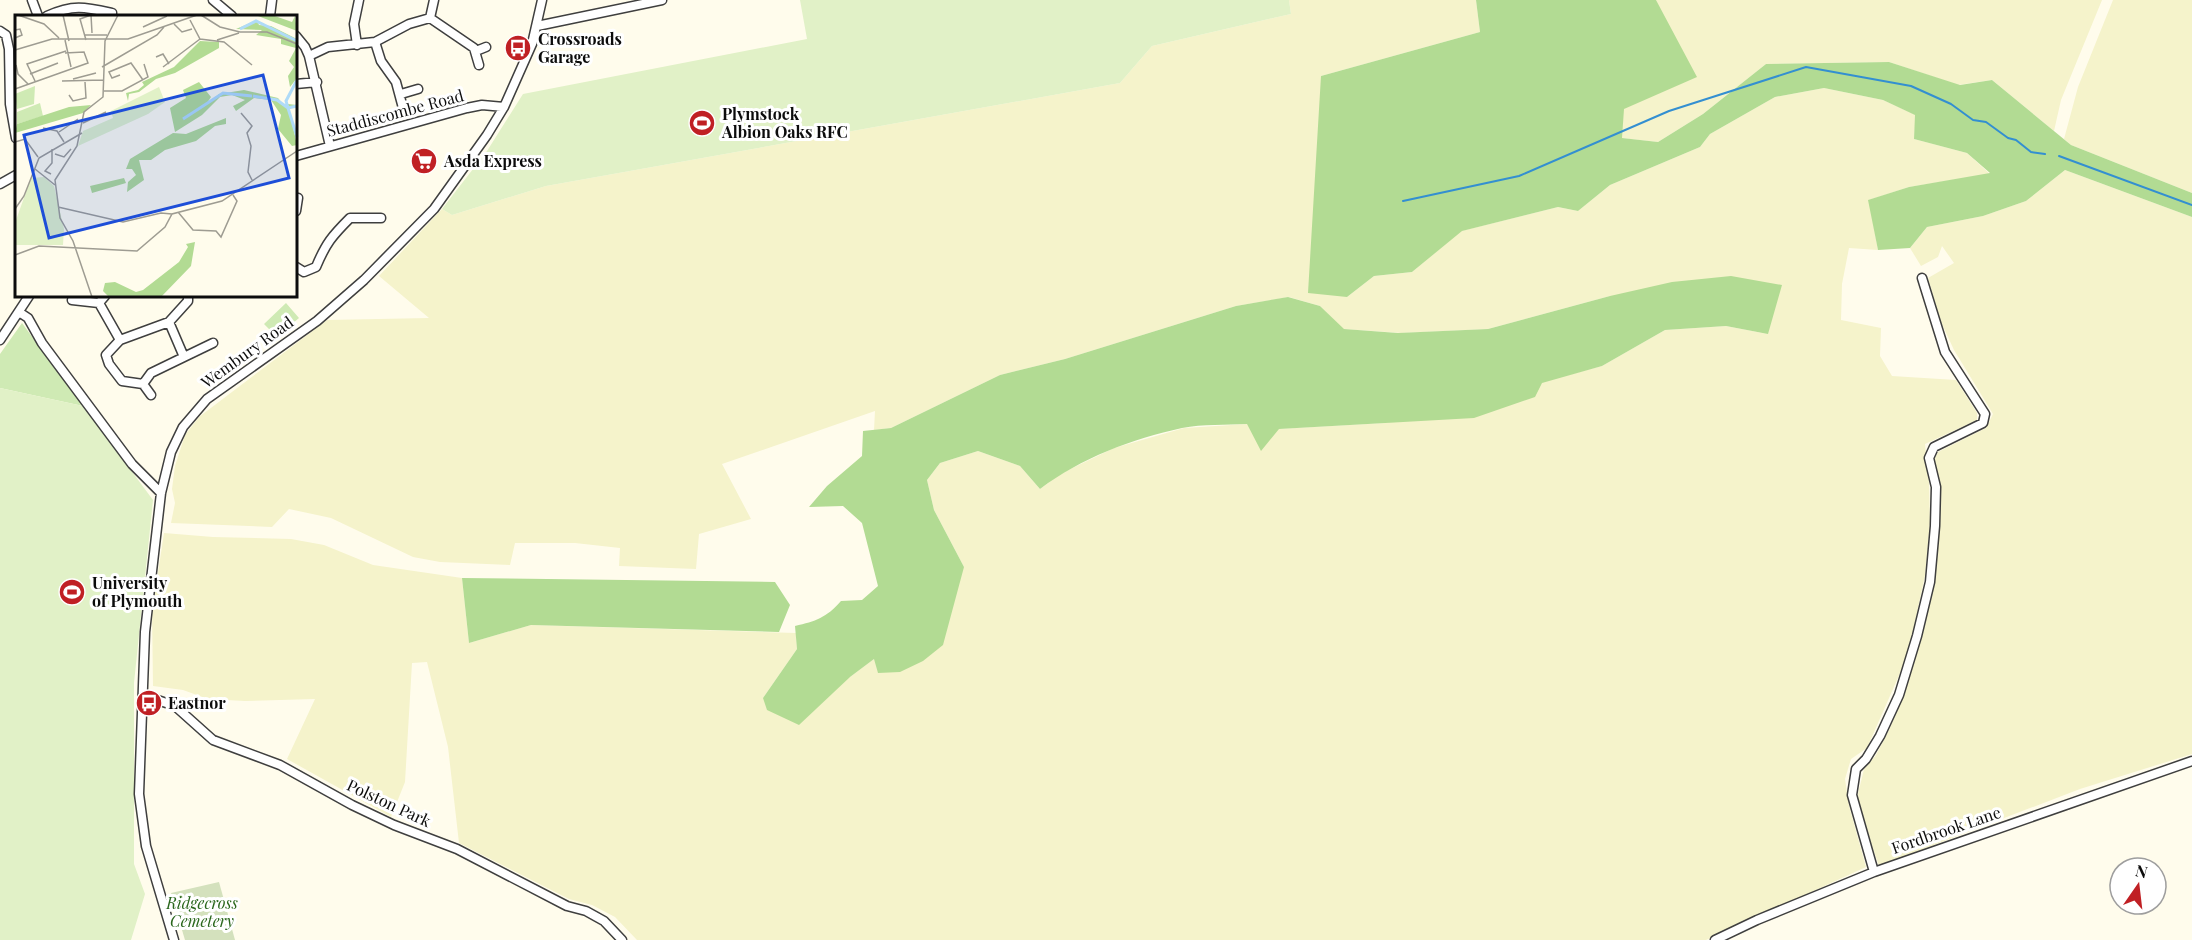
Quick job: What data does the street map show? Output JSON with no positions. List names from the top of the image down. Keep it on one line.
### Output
{"streets":{"street":["Staddiscombe Road","Wembury Road","Polston Park","Fordbrook Lane"]},"crossings":[["Staddiscombe Road","Wembury Road"],["Wembury Road","Polston Park"]],"parks":["Ridgecross Cemetery"],"places":{"bus stop":["Crossroads Garage","Eastnor"],"sports":["Plymstock Albion Oaks RFC","University of Plymouth"],"supermarket":["Asda Express"]},"north":"top"}
